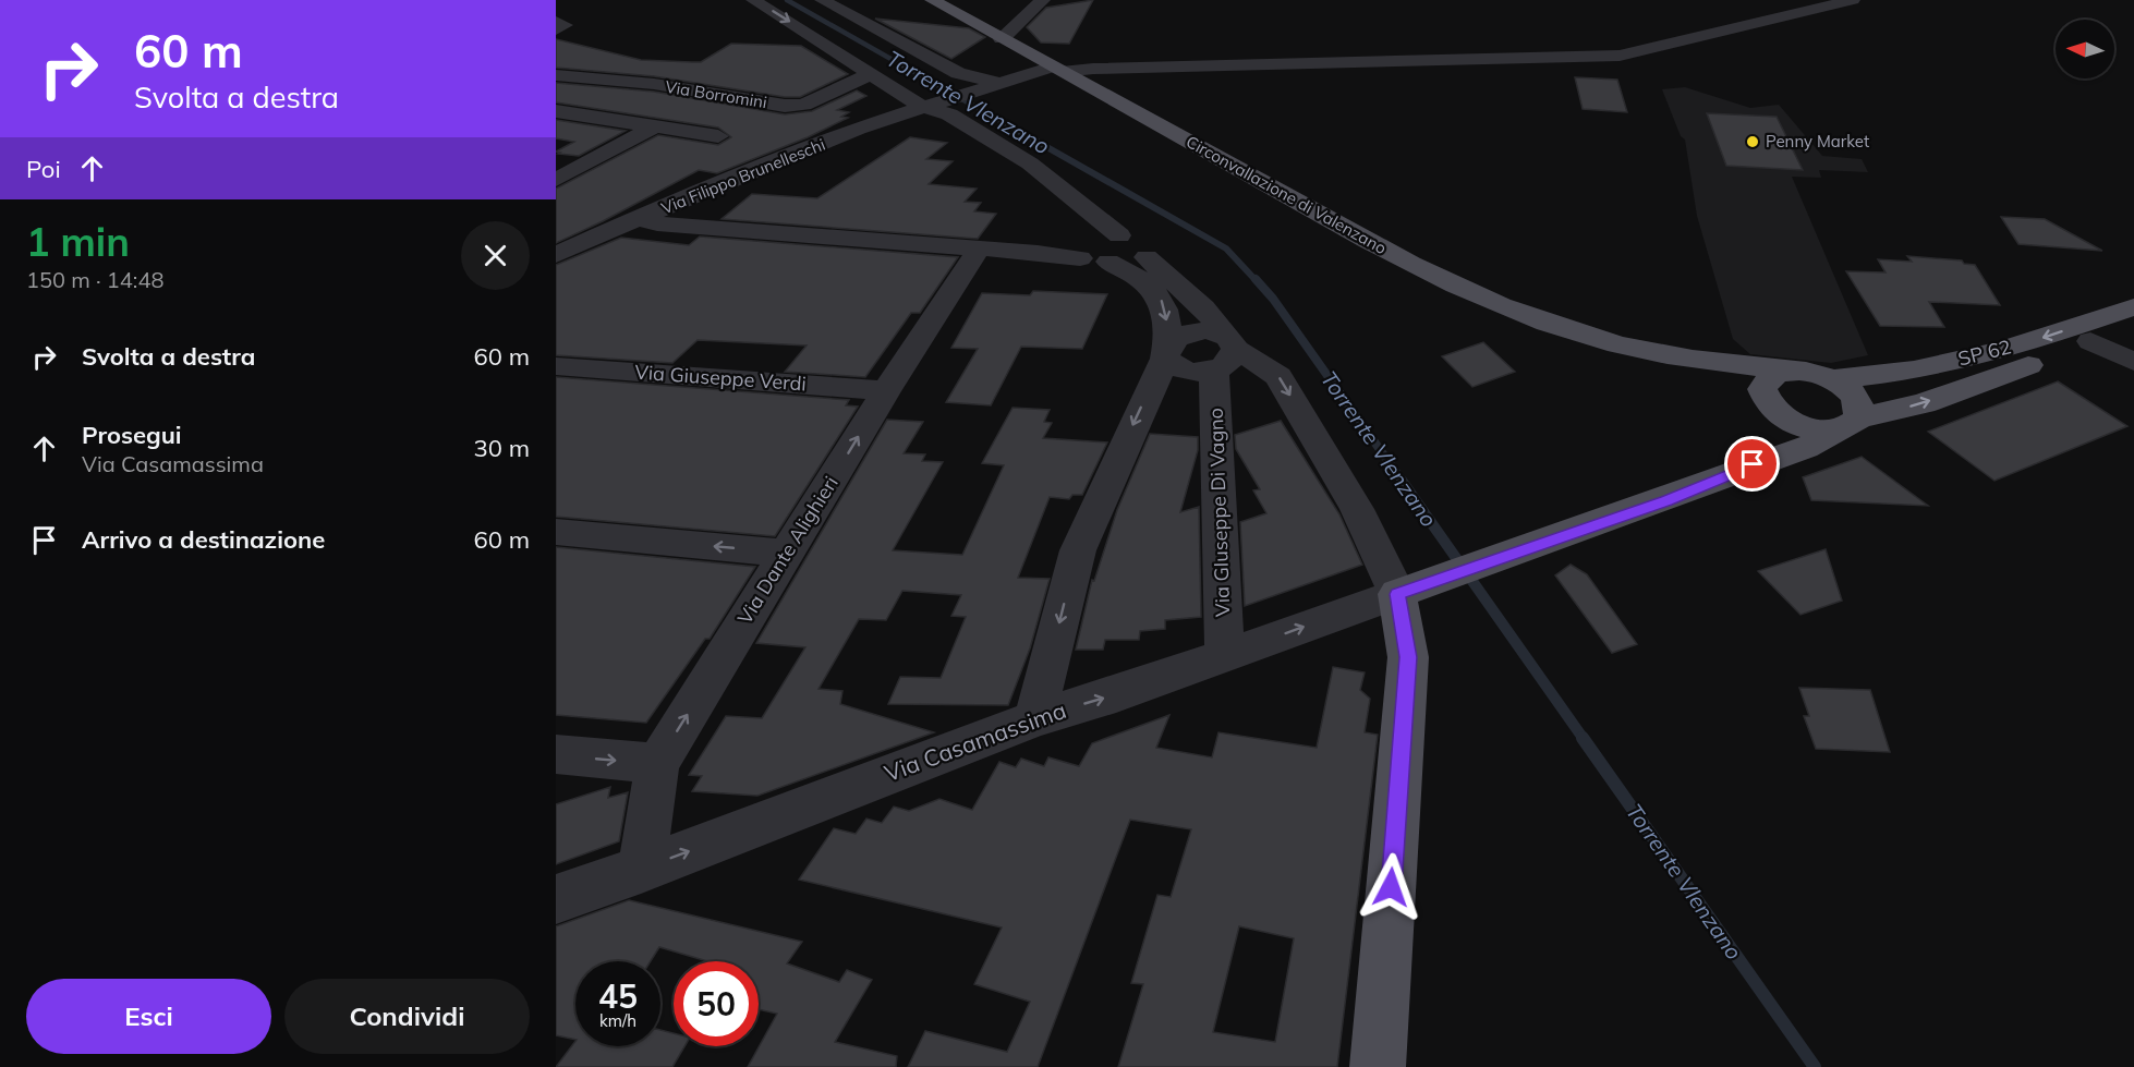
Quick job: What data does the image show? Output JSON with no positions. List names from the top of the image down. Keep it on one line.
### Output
{"streets":{"main road":["Circonvallazione di Valenzano","SP 62"],"street":["Via Borromini","Via Filippo Brunelleschi","Via Giuseppe Verdi","Via GIuseppe Di Vagno","Via Dante Alighieri","Via Casamassima"]},"crossings":[["Via Filippo Brunelleschi","Circonvallazione di Valenzano"],["Via Giuseppe Verdi","Via Dante Alighieri"],["Via GIuseppe Di Vagno","Via Casamassima"],["Via Dante Alighieri","Via Casamassima"]],"one_way":["Via Casamassima"],"water":["Torrente Vlenzano"],"places":["Penny Market"],"north":"left","page":{"turn":["60 m","Svolta a destra"],"then":"Poi","heading":["1 min","150 m · 14:48"],"list":[{"name":"Svolta a destra","value":"60 m"},{"name":"Prosegui","note":"Via Casamassima","value":"30 m"},{"name":"Arrivo a destinazione","value":"60 m"}],"speed":"45 km/h","limit":"50","buttons":["Esci","Condividi"]}}
